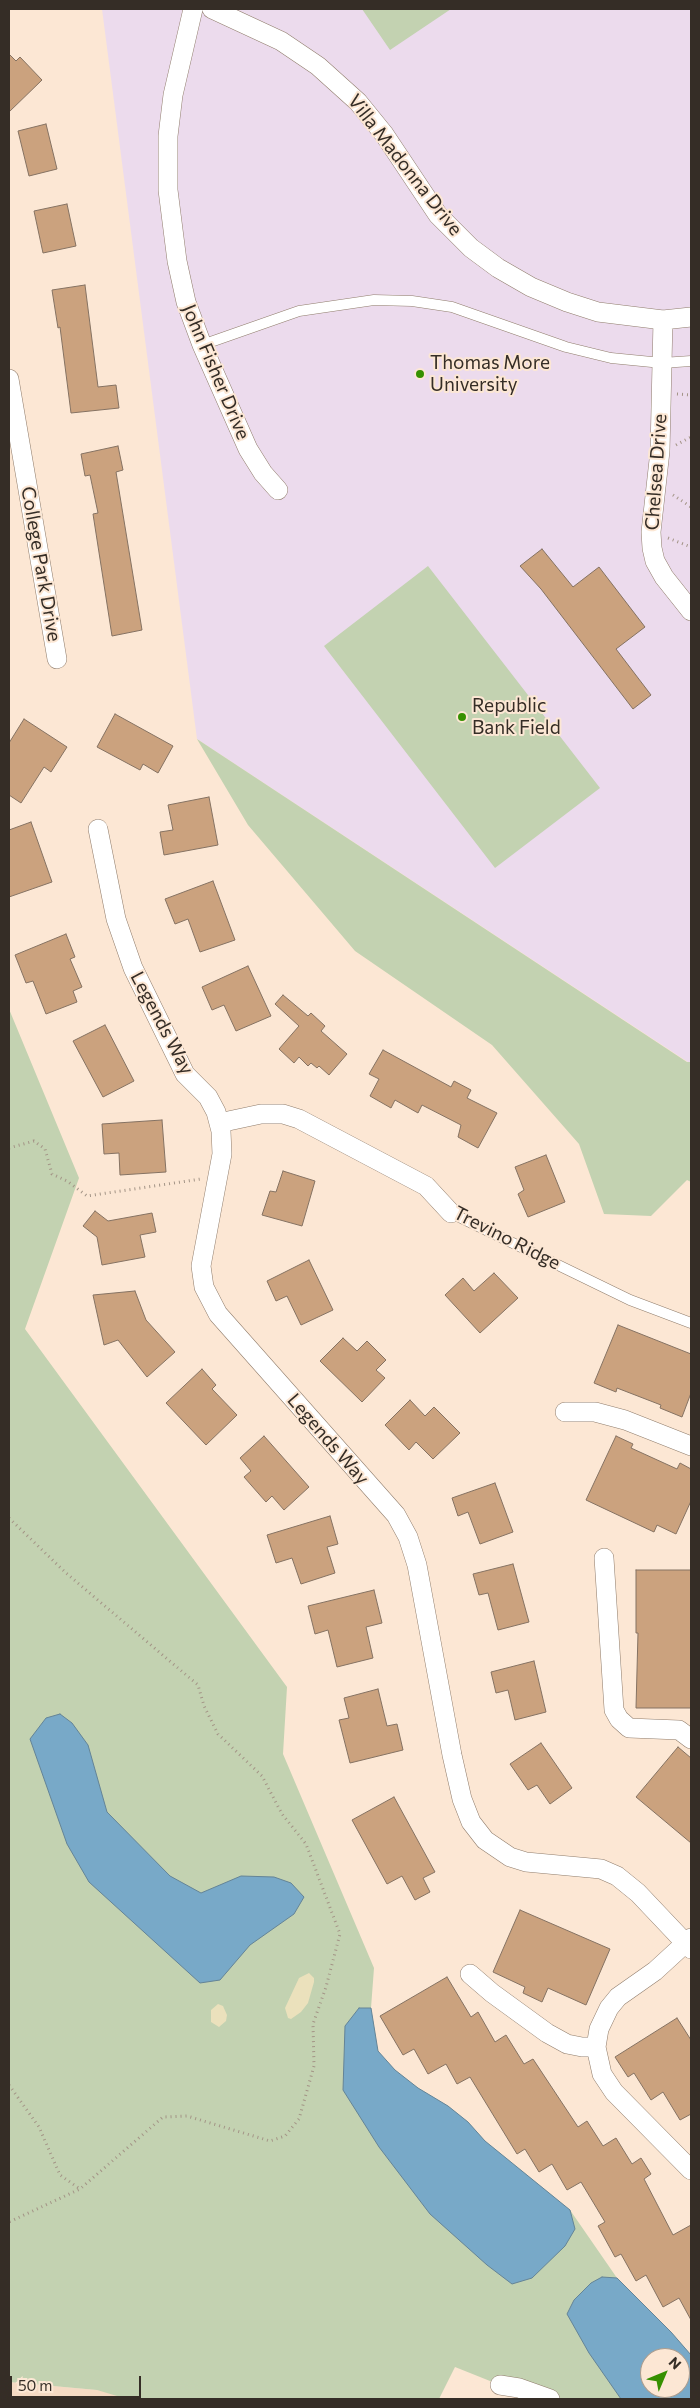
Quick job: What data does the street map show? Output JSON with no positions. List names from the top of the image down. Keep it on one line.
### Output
{"streets":{"street":["Villa Madonna Drive","John Fisher Drive","Chelsea Drive","College Park Drive","Legends Way","Trevino Ridge"]},"crossings":[["Villa Madonna Drive","Chelsea Drive"],["Legends Way","Trevino Ridge"]],"places":["Thomas More University","Republic Bank Field"],"scale_bar":"50 m","north":"top right"}
